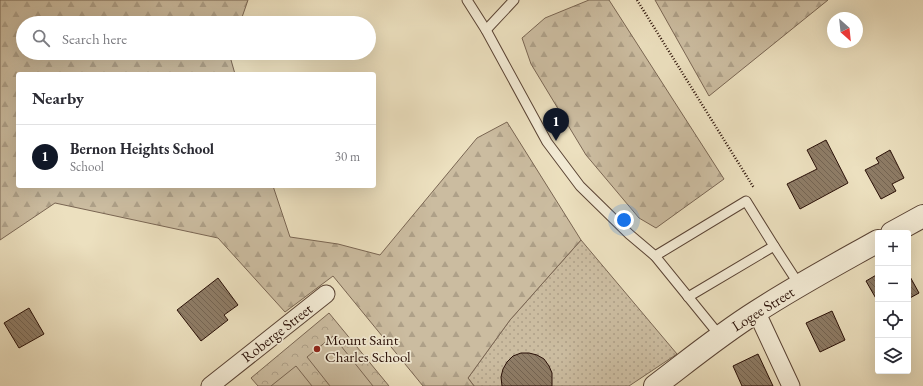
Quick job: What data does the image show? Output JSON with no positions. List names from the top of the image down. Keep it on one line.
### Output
{"streets":{"street":["Logee Street","Roberge Street"]},"places":["Mount Saint Charles School"],"north":"bottom right","page":{"search":"Search here","heading":"Nearby","pins":"1","list":[{"mark":"1","name":"Bernon Heights School","note":"School","value":"30 m"}],"map_buttons":["+","−"]}}
